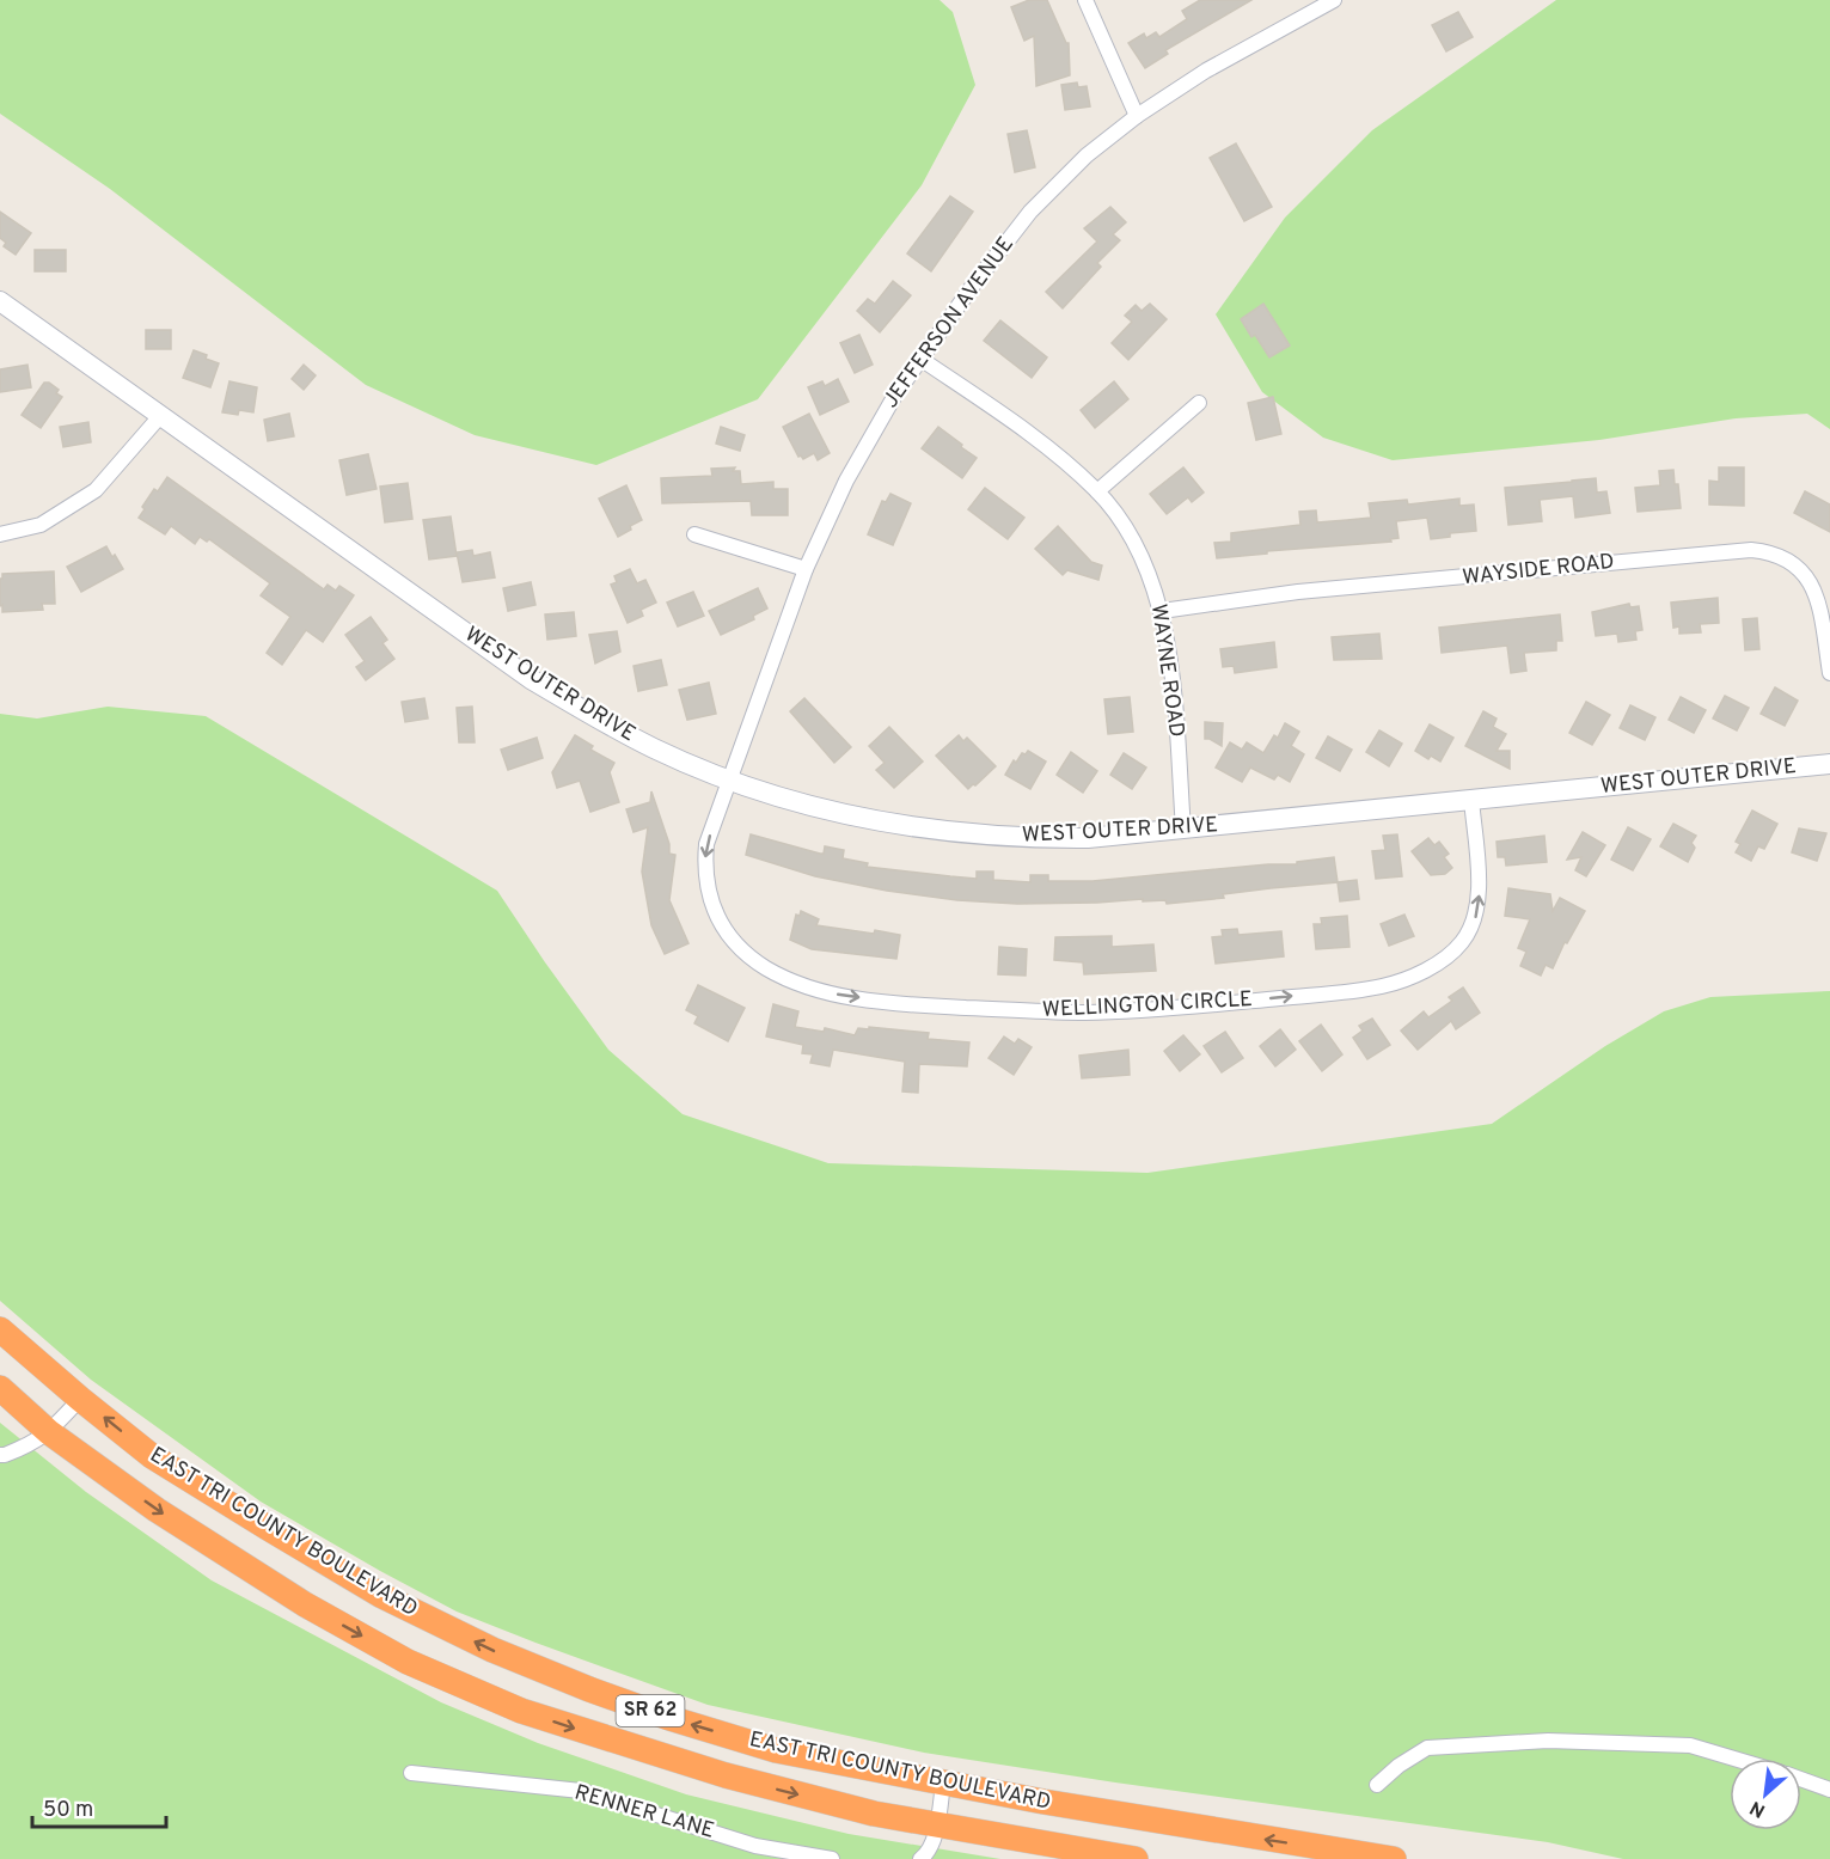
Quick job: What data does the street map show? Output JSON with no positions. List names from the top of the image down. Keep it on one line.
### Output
{"streets":{"highway":["EAST TRI COUNTY BOULEVARD","SR 62"],"street":["JEFFERSON AVENUE","WAYSIDE ROAD","WAYNE ROAD","WEST OUTER DRIVE","WELLINGTON CIRCLE","RENNER LANE"]},"crossings":[["JEFFERSON AVENUE","WAYNE ROAD"],["JEFFERSON AVENUE","WEST OUTER DRIVE"],["JEFFERSON AVENUE","WELLINGTON CIRCLE"],["WAYSIDE ROAD","WAYNE ROAD"],["WAYNE ROAD","WEST OUTER DRIVE"],["WEST OUTER DRIVE","WELLINGTON CIRCLE"]],"scale_bar":"50 m","north":"bottom left"}
